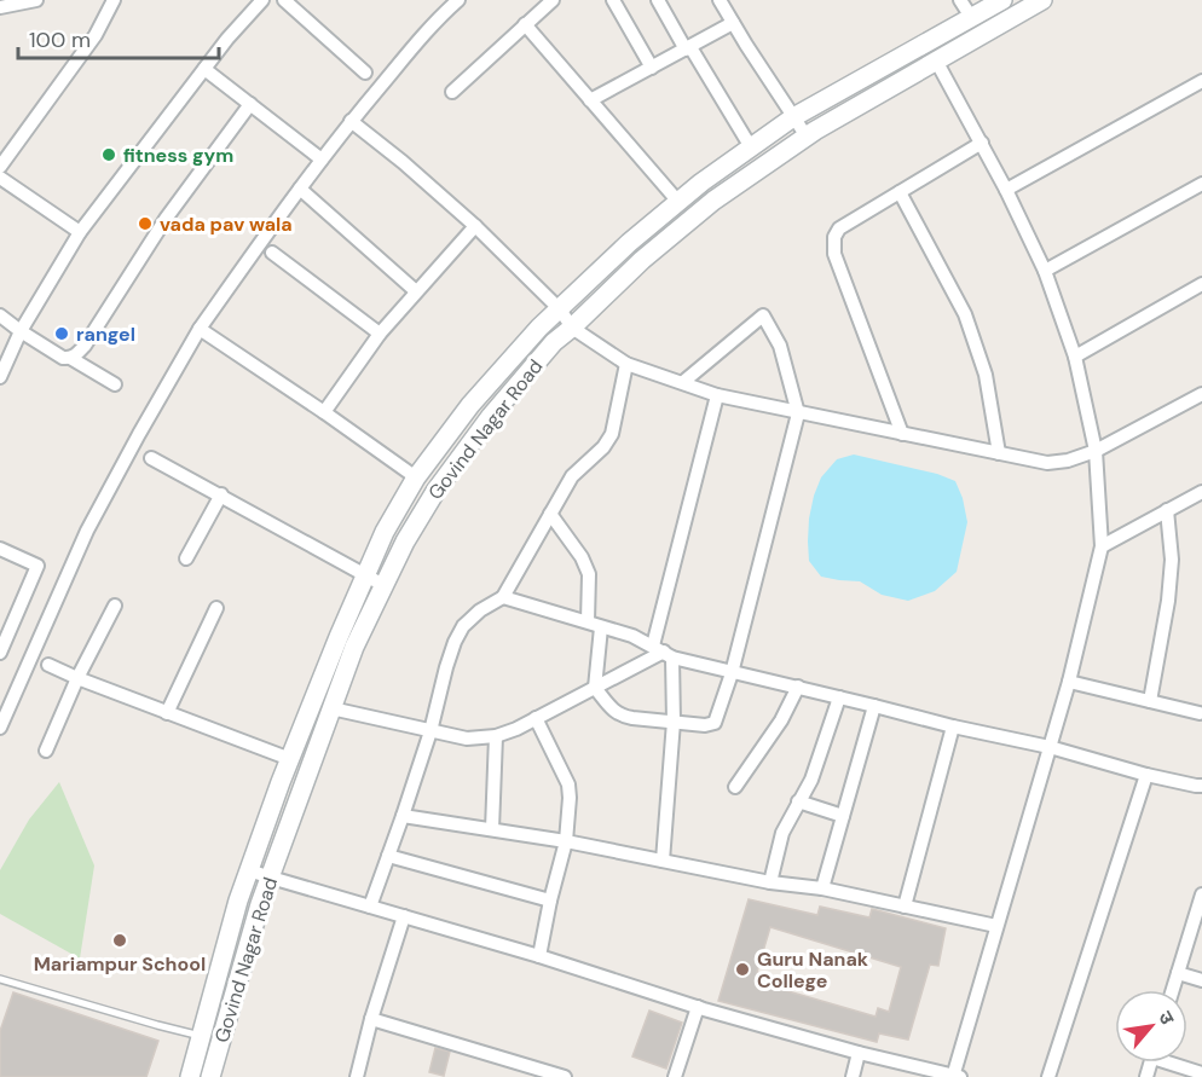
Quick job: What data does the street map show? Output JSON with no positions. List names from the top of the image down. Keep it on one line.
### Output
{"streets":{"main road":["Govind Nagar Road"]},"places":["fitness gym","vada pav wala","rangel","Mariampur School","Guru Nanak College"],"scale_bar":"100 m","north":"top right"}
